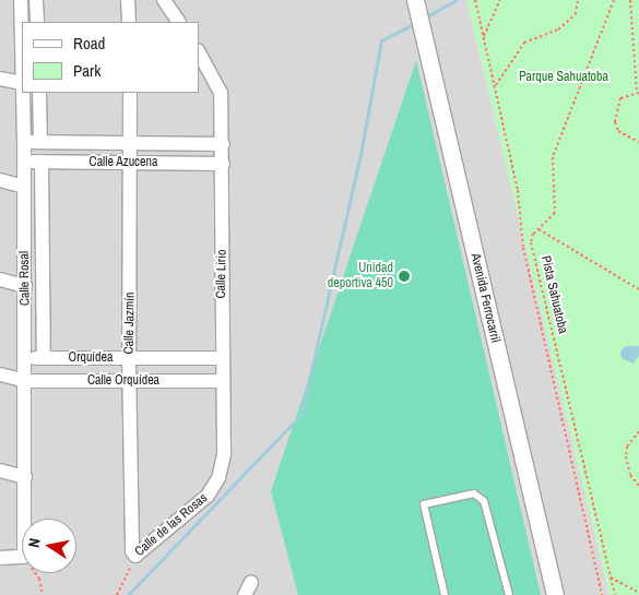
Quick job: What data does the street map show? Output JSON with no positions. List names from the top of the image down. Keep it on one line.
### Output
{"streets":{"street":["Calle Azucena","Calle Lirio","Calle Rosal","Avenida Ferrocarril","Calle Jazmín","Orquídea","Calle Orquídea","Calle de las Rosas"],"path":["Pista Sahuatoba"]},"crossings":[["Calle Azucena","Calle Lirio"],["Calle Azucena","Calle Rosal"],["Calle Azucena","Calle Jazmín"],["Calle Lirio","Orquídea"],["Calle Lirio","Calle Orquídea"],["Calle Lirio","Calle de las Rosas"],["Calle Rosal","Orquídea"],["Calle Rosal","Calle Orquídea"],["Calle Jazmín","Orquídea"],["Calle Jazmín","Calle Orquídea"],["Calle Jazmín","Calle de las Rosas"]],"parks":["Parque Sahuatoba"],"places":["Unidad deportiva 450"],"legend":["Road","Park"],"north":"left"}
